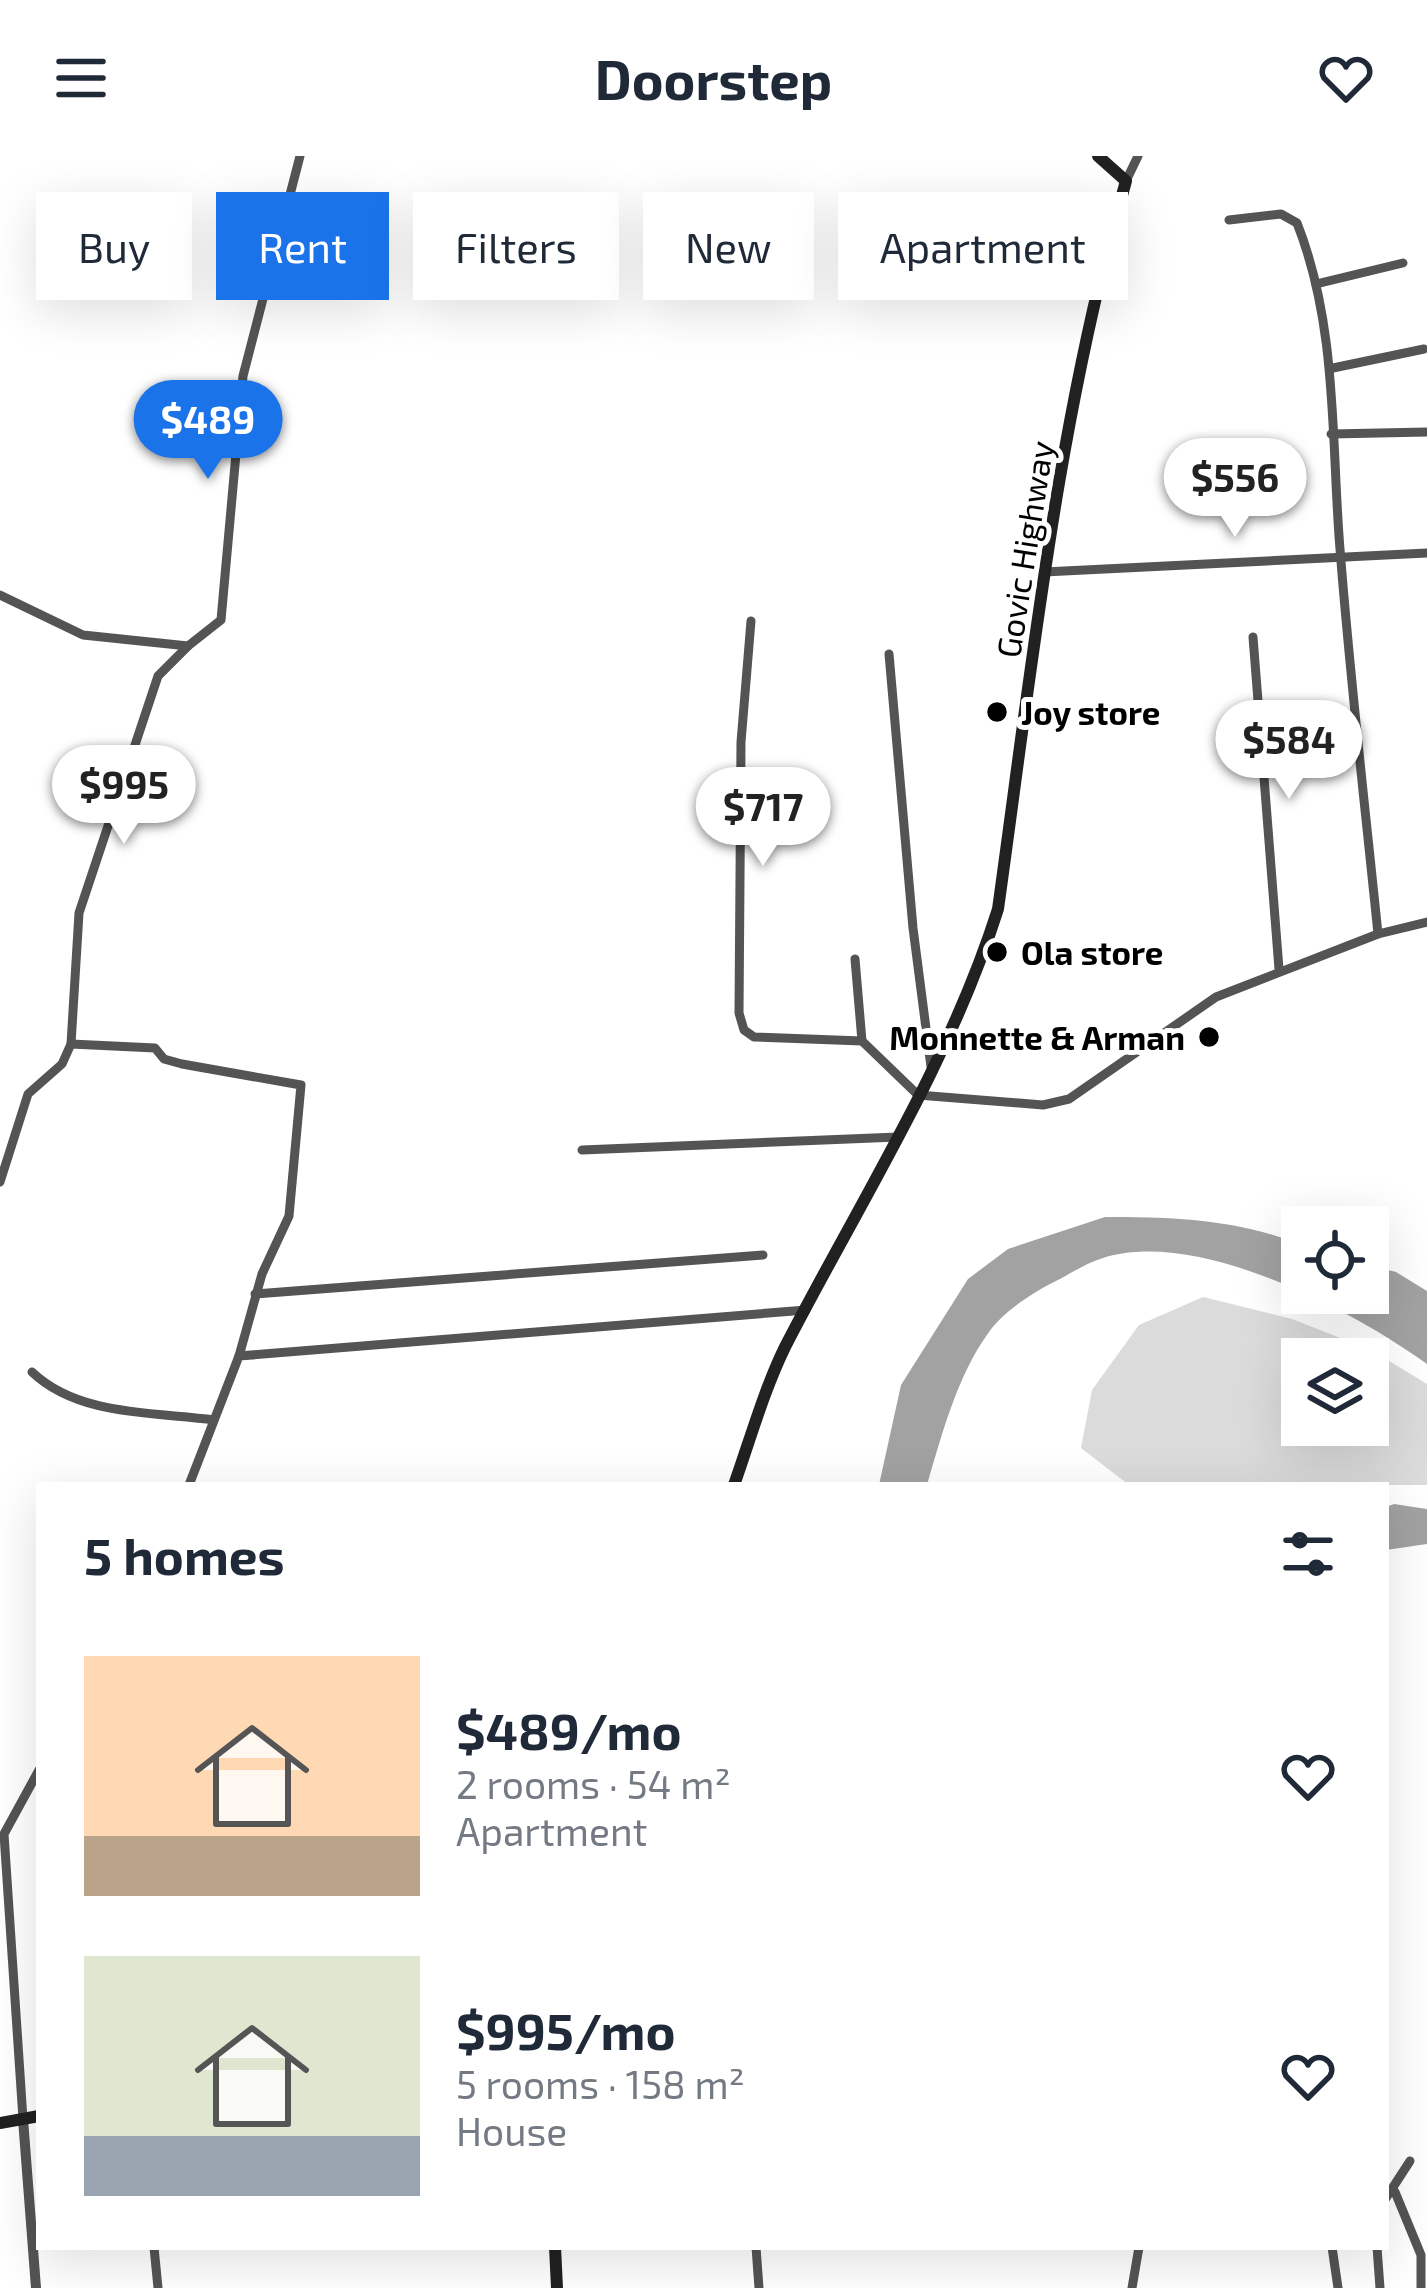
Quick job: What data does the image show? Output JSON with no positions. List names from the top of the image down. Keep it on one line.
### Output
{"streets":{"main road":["Govic Highway"]},"places":["Joy store","Ola store","Monnette & Arman"],"page":{"header":"Doorstep","chip":["Buy","Rent","Filters","New","Apartment"],"price":["$489","$556","$584","$995","$717"],"heading":"5 homes","list":[{"name":"$489/mo","note":"2 rooms · 54 m² · Apartment"},{"name":"$995/mo","note":"5 rooms · 158 m² · House"}]}}
